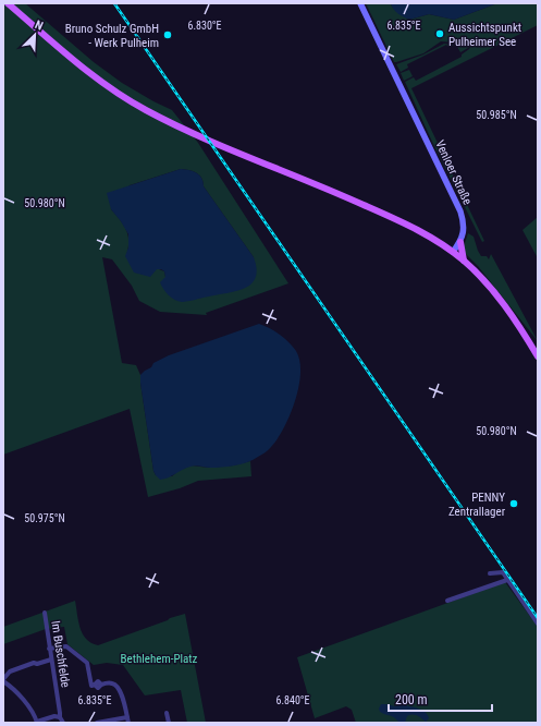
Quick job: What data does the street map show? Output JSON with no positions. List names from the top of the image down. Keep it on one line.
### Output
{"streets":{"main road":["Venloer Straße"],"street":["Im Buschfelde"]},"parks":["Bethlehem-Platz"],"places":["Aussichtspunkt Pulheimer See","Bruno Schulz GmbH - Werk Pulheim","PENNY Zentrallager"],"scale_bar":"200 m","north":"top right","coordinates":["6.830°E","6.835°E","50.985°N","50.980°N","50.975°N","6.840°E"]}
